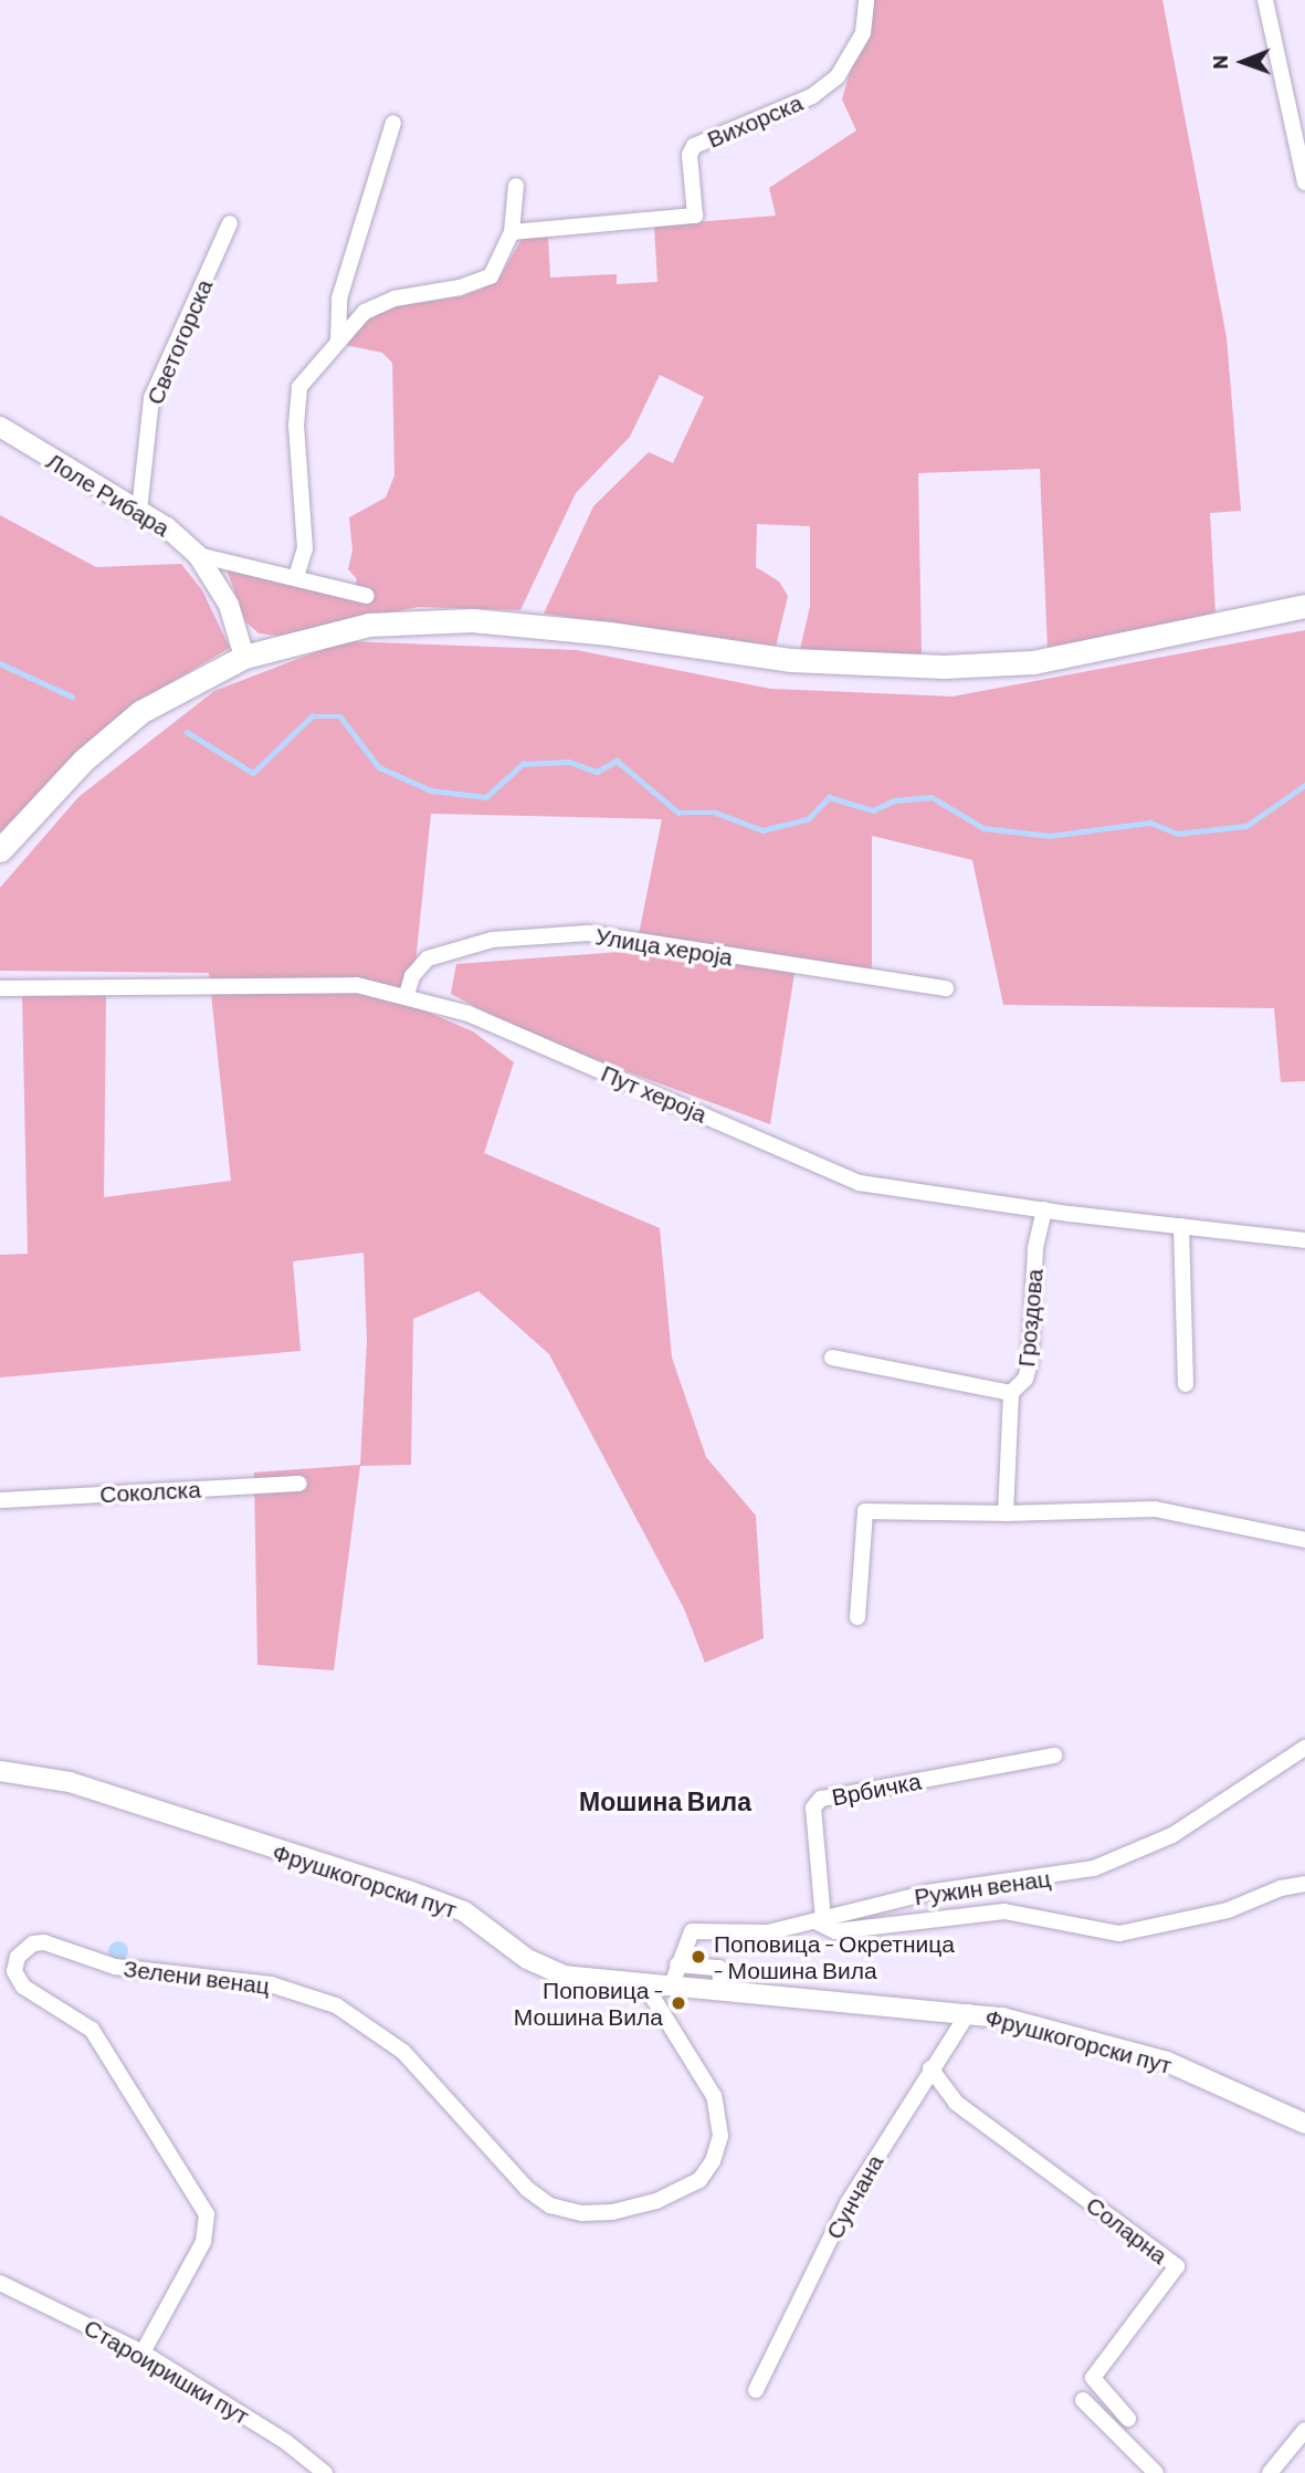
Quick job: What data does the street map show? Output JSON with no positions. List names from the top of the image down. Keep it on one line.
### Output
{"streets":{"street":["Вихорска","Светогорска","Лоле Рибара","Улица хероја","Пут хероја","Гроздова","Соколска","Врбичка","Фрушкогорски пут","Ружин венац","Зелени венац","Сунчана","Соларна","Староиришки пут"]},"crossings":[["Светогорска","Лоле Рибара"],["Улица хероја","Пут хероја"],["Пут хероја","Гроздова"],["Врбичка","Ружин венац"],["Фрушкогорски пут","Ружин венац"],["Фрушкогорски пут","Зелени венац"],["Фрушкогорски пут","Сунчана"],["Зелени венац","Староиришки пут"],["Сунчана","Соларна"]],"districts":["Мошина Вила"],"places":["Поповица - Окретница - Мошина Вила","Поповица - Мошина Вила"],"north":"left"}
